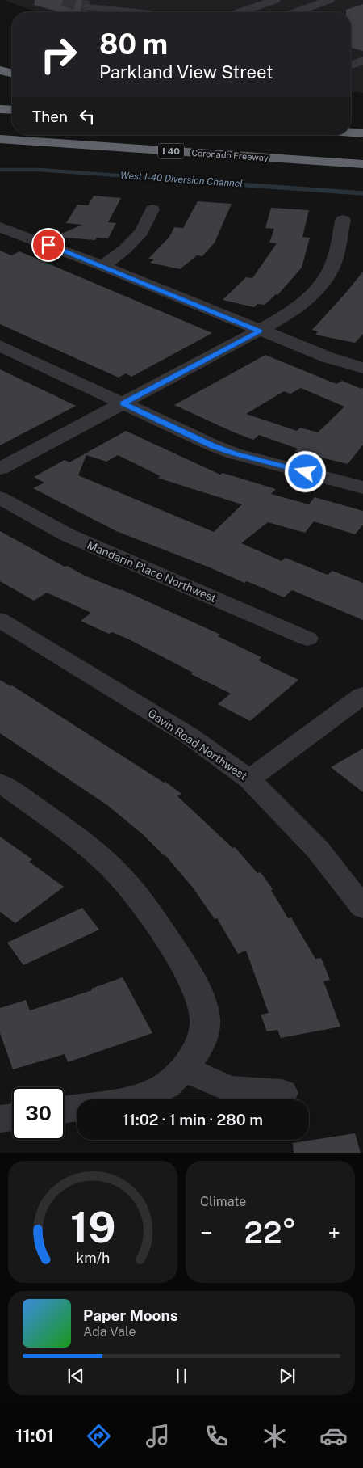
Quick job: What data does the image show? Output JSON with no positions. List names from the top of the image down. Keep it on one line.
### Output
{"streets":{"highway":["I 40","Coronado Freeway"],"street":["Mandarin Place Northwest","Gavin Road Northwest"]},"water":["West I-40 Diversion Channel"],"page":{"turn":["80 m","Parkland View Street"],"then":"Then","limit":"30","trip":"11:02 · 1 min · 280 m","tile":"Climate","heat":["−","22°","+"],"song":["Paper Moons","Ada Vale"],"tabs":"11:01","gauge":["19","km/h"]}}
